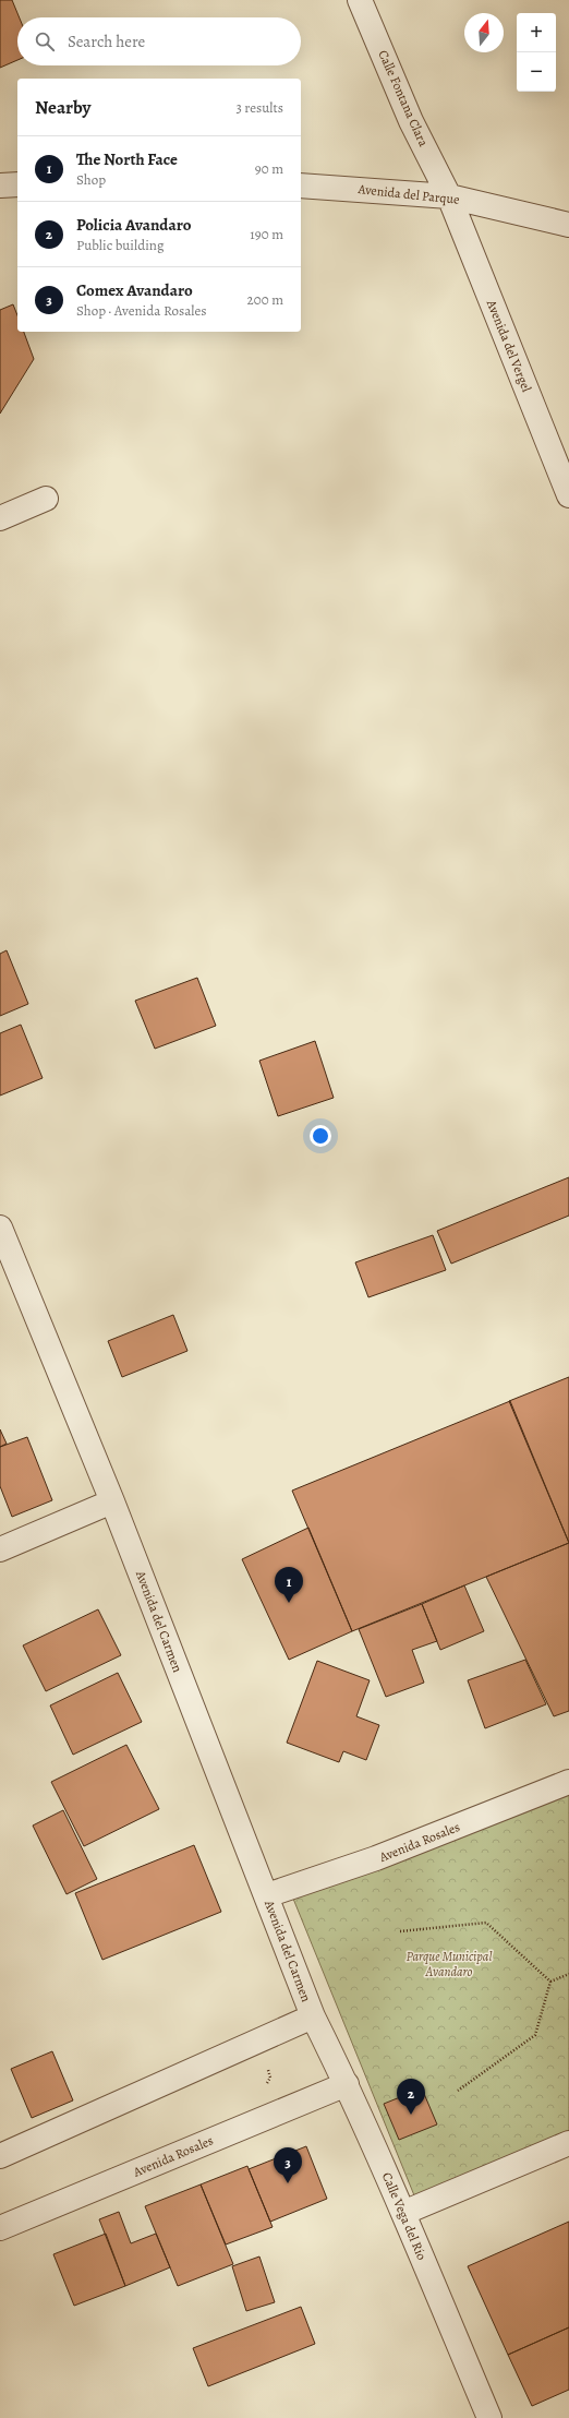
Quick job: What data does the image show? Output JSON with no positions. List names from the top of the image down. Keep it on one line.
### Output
{"streets":{"street":["Calle Fontana Clara","Avenida del Parque","Avenida del Vergel","Avenida del Carmen","Avenida Rosales","Calle Vega del Río"]},"crossings":[["Calle Fontana Clara","Avenida del Parque"],["Calle Fontana Clara","Avenida del Vergel"],["Avenida del Parque","Avenida del Vergel"],["Avenida del Carmen","Avenida Rosales"],["Avenida del Carmen","Calle Vega del Río"],["Avenida Rosales","Calle Vega del Río"]],"parks":["Parque Municipal Avandaro"],"north":"top","page":{"map_buttons":["+","−"],"search":"Search here","heading":["Nearby","3 results"],"list":[{"mark":"1","name":"The North Face","note":"Shop","value":"90 m"},{"mark":"2","name":"Policia Avandaro","note":"Public building","value":"190 m"},{"mark":"3","name":"Comex Avandaro","note":"Shop · Avenida Rosales","value":"200 m"}],"pins":["1","2","3"]}}
